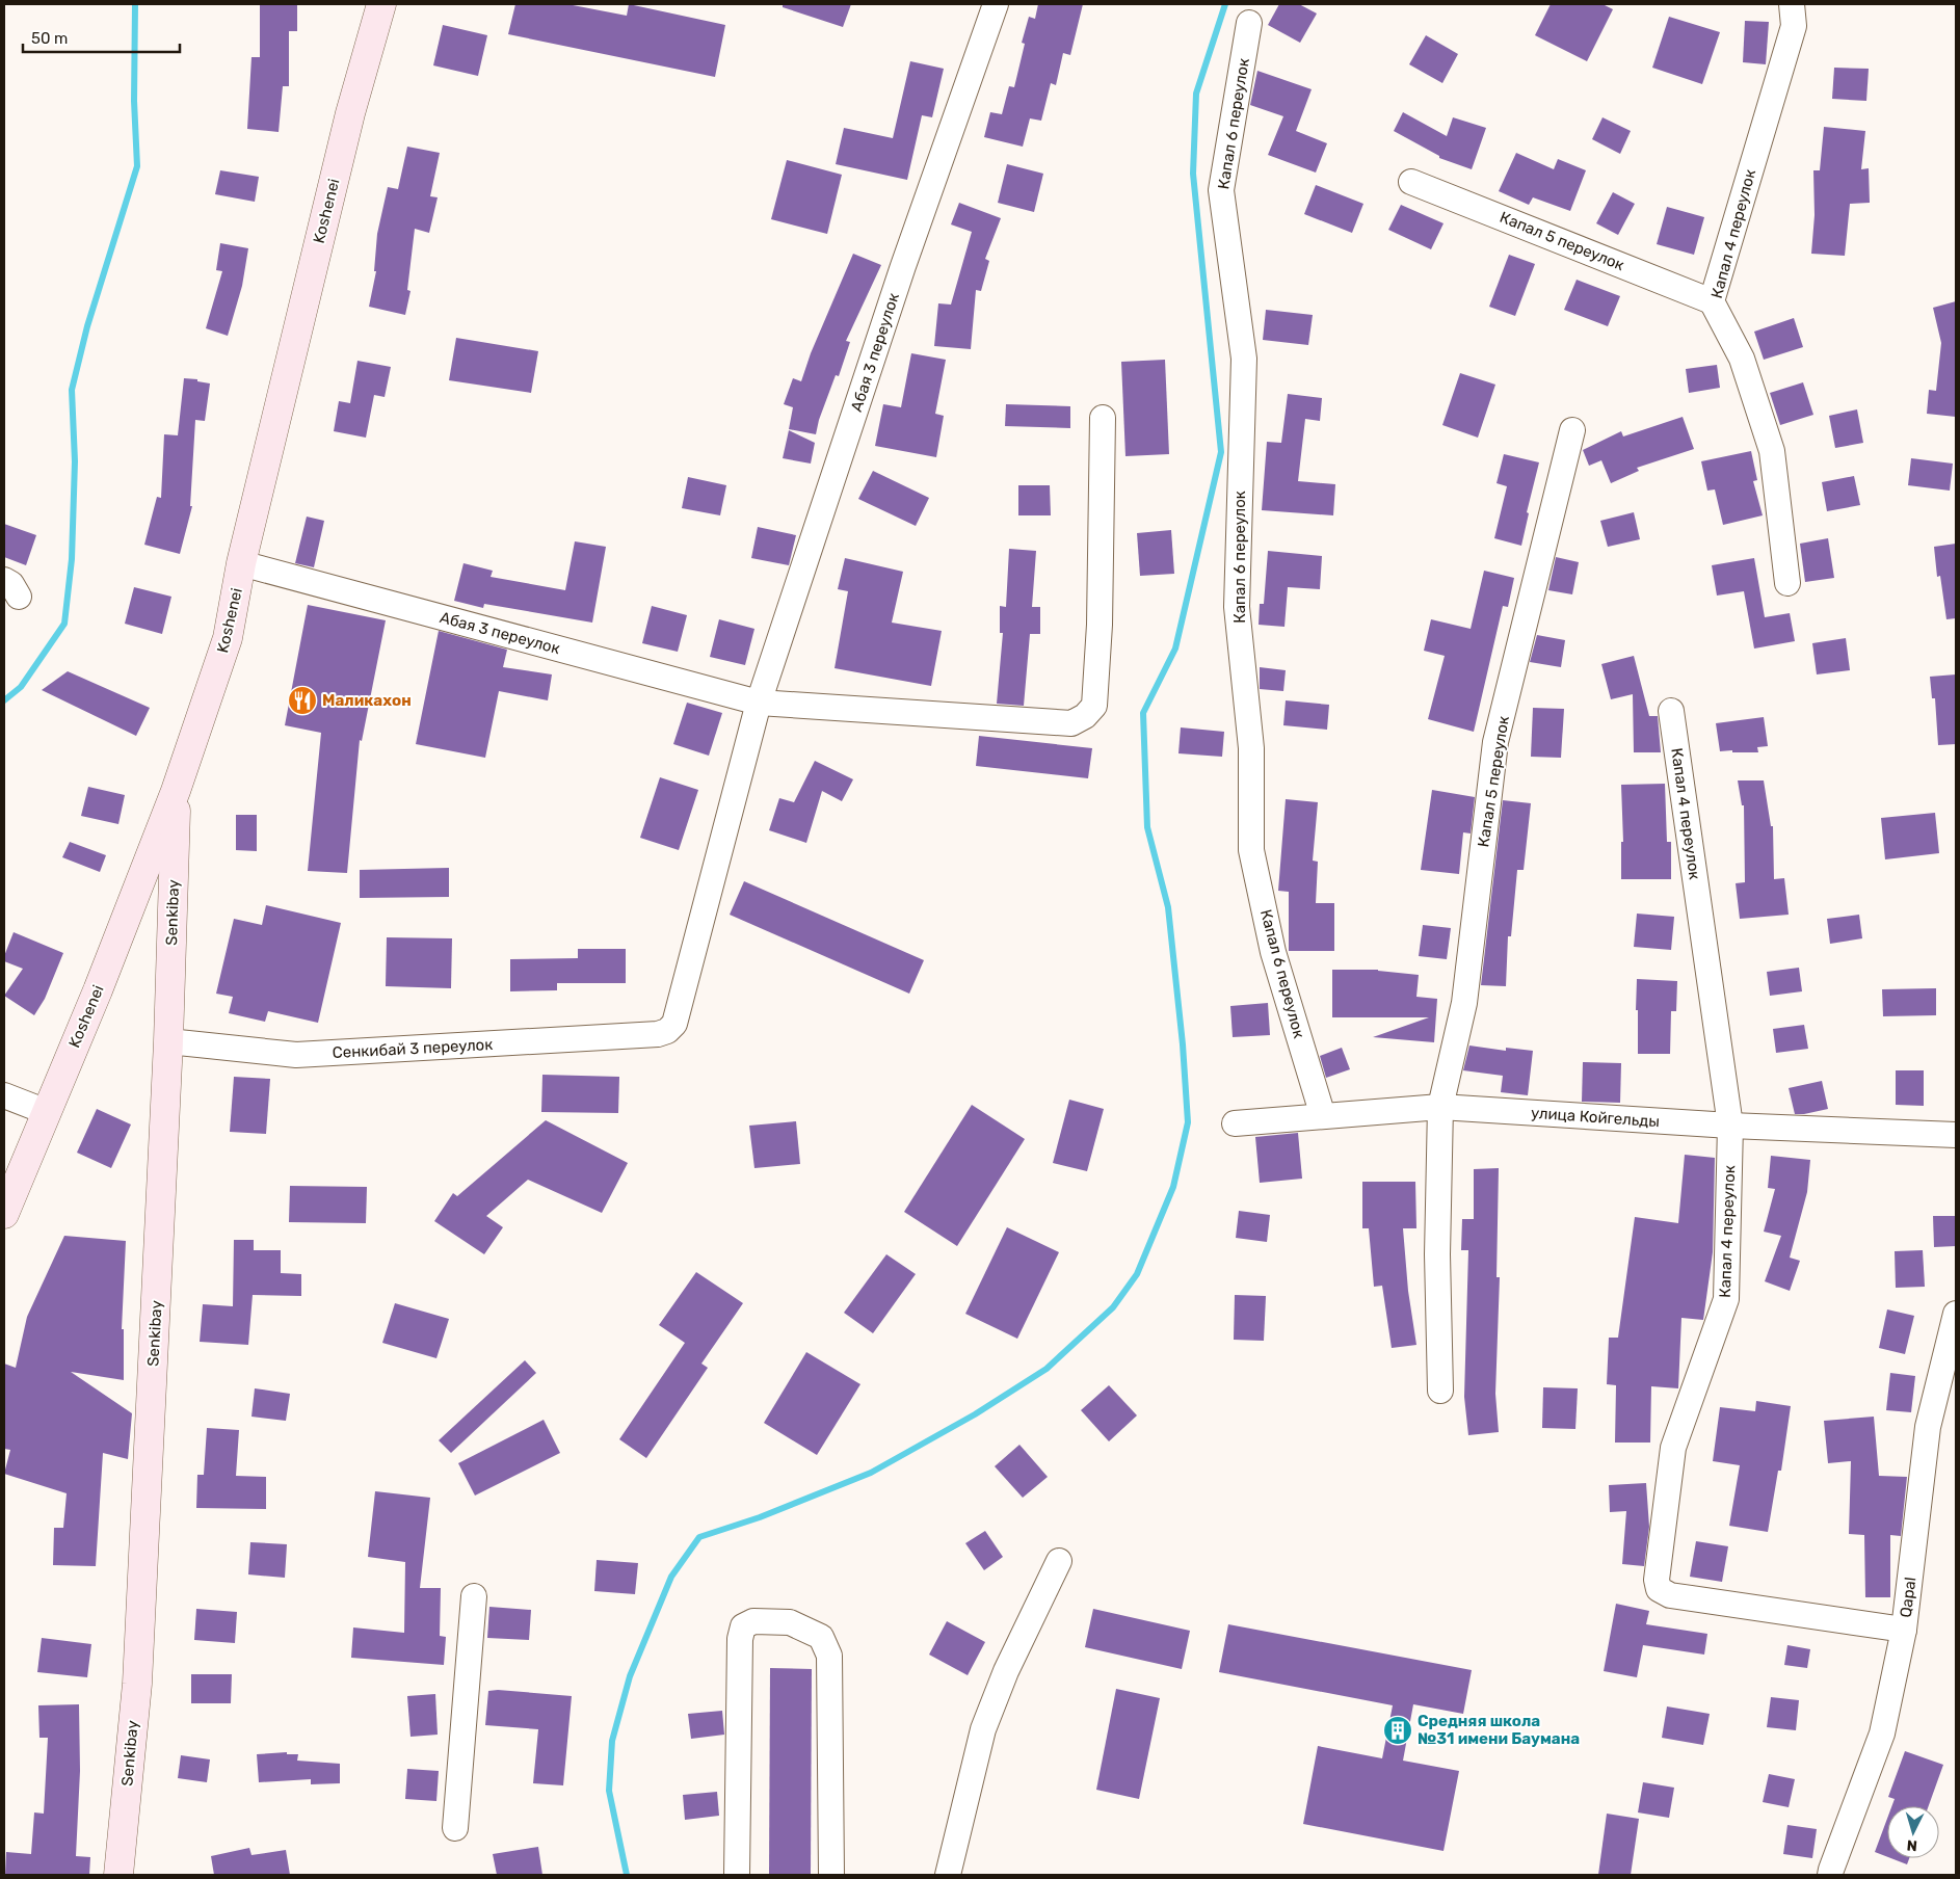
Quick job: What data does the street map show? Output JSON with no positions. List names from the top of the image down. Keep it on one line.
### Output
{"streets":{"main road":["Koshenei","Senkibay"],"street":["Капал 6 переулок","Капал 4 переулок","Капал 5 переулок","Абая 3 переулок","Сенкибай 3 переулок","улица Койгельды","Qapal"]},"crossings":[["Капал 6 переулок","улица Койгельды"],["Koshenei","Абая 3 переулок"],["Koshenei","Senkibay"],["Капал 4 переулок","Капал 5 переулок"],["Капал 4 переулок","улица Койгельды"],["Капал 4 переулок","Qapal"],["Капал 5 переулок","улица Койгельды"],["Абая 3 переулок","Сенкибай 3 переулок"],["Senkibay","Сенкибай 3 переулок"]],"places":{"restaurant":["Маликахон"],"building":["Средняя школа №31 имени Баумана"]},"scale_bar":"50 m","north":"bottom"}
